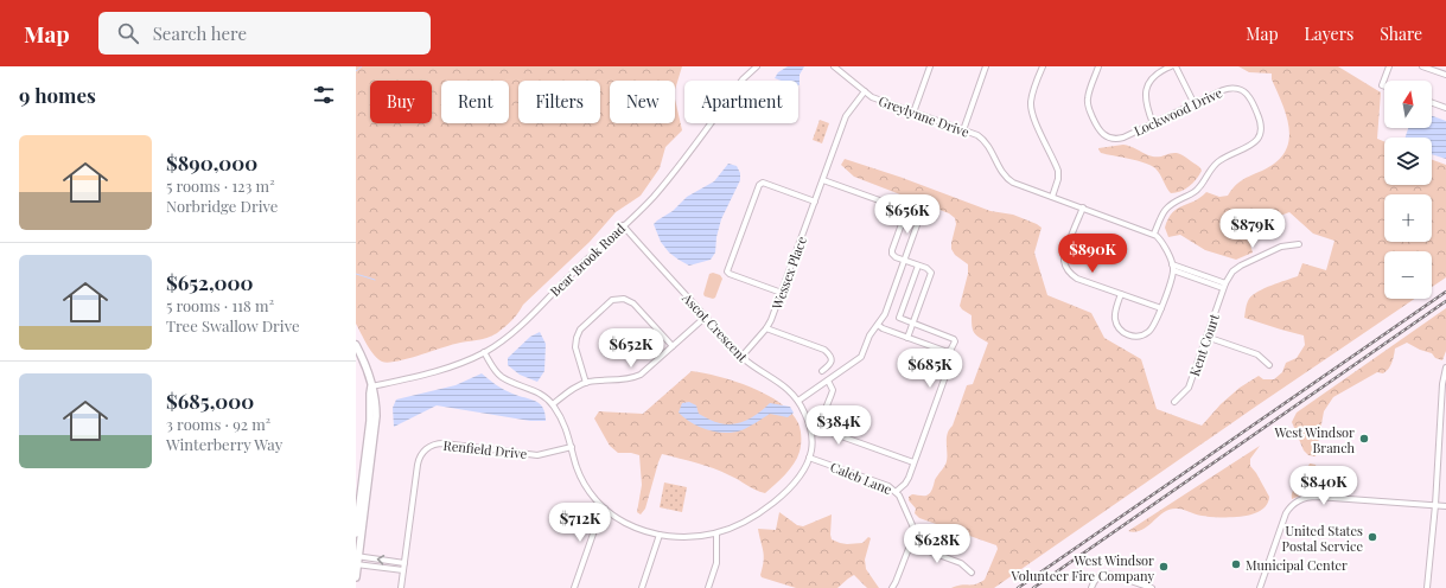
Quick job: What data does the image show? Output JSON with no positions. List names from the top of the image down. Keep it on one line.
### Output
{"streets":{"street":["Lockwood Drive","Greylynne Drive","Bear Brook Road","Wessex Place","Ascot Crescent","Kent Court","Renfield Drive","Caleb Lane"]},"crossings":[["Lockwood Drive","Greylynne Drive"],["Greylynne Drive","Wessex Place"],["Bear Brook Road","Ascot Crescent"],["Wessex Place","Ascot Crescent"],["Ascot Crescent","Renfield Drive"],["Ascot Crescent","Caleb Lane"]],"places":["West Windsor Branch","United States Postal Service","Municipal Center","West Windsor Volunteer Fire Company"],"north":"top","page":{"header":"Map","search":"Search here","nav":["Map","Layers","Share"],"heading":"9 homes","map_buttons":["+","−"],"chip":["Buy","Rent","Filters","New","Apartment"],"list":[{"name":"$890,000","note":"5 rooms · 123 m² · Norbridge Drive"},{"name":"$652,000","note":"5 rooms · 118 m² · Tree Swallow Drive"},{"name":"$685,000","note":"3 rooms · 92 m² · Winterberry Way"}],"price":["$656K","$879K","$890K","$652K","$685K","$384K","$840K","$712K","$628K"]}}
